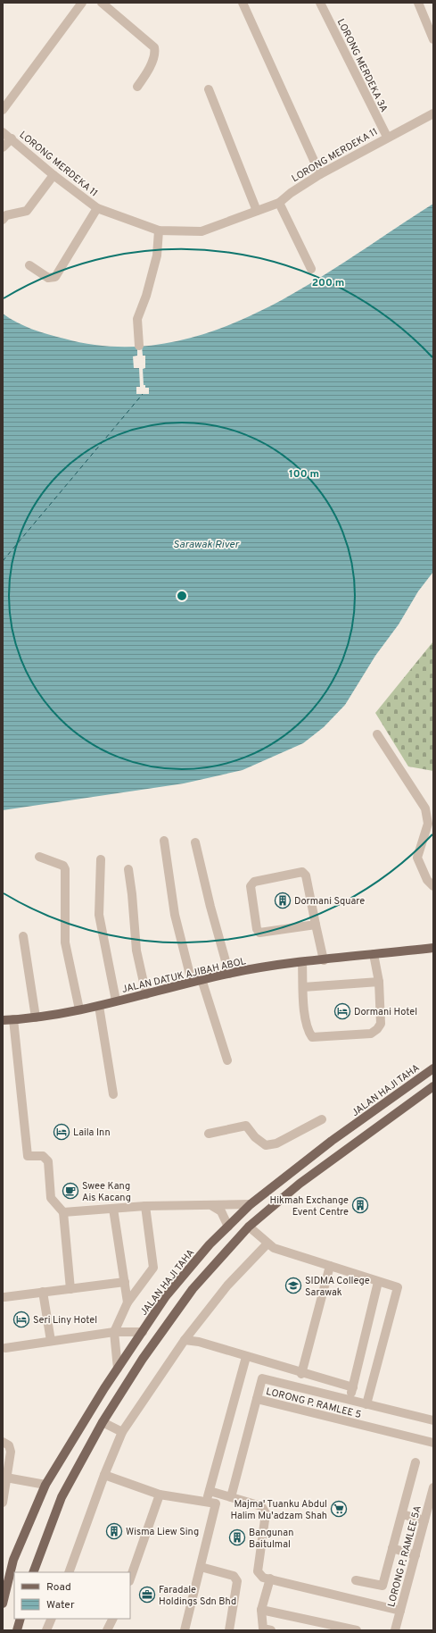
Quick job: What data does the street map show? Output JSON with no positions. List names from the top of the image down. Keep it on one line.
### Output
{"streets":{"main road":["JALAN DATUK AJIBAH ABOL","JALAN HAJI TAHA"],"street":["LORONG MERDEKA 3A","LORONG MERDEKA 11","LORONG P. RAMLEE 5","LORONG P. RAMLEE 5A"]},"crossings":[["LORONG MERDEKA 3A","LORONG MERDEKA 11"]],"water":["Sarawak River"],"places":{"building":["Dormani Square","Hikmah Exchange Event Centre","Wisma Liew Sing","Bangunan Baitulmal"],"hotel":["Dormani Hotel","Laila Inn","Seri Liny Hotel"],"cafe":["Swee Kang Ais Kacang"],"school or university":["SIDMA College Sarawak"],"supermarket":["Majma' Tuanku Abdul Halim Mu'adzam Shah"],"office":["Faradale Holdings Sdn Bhd"]},"legend":["Road","Water"],"rings":["200 m","100 m"]}
